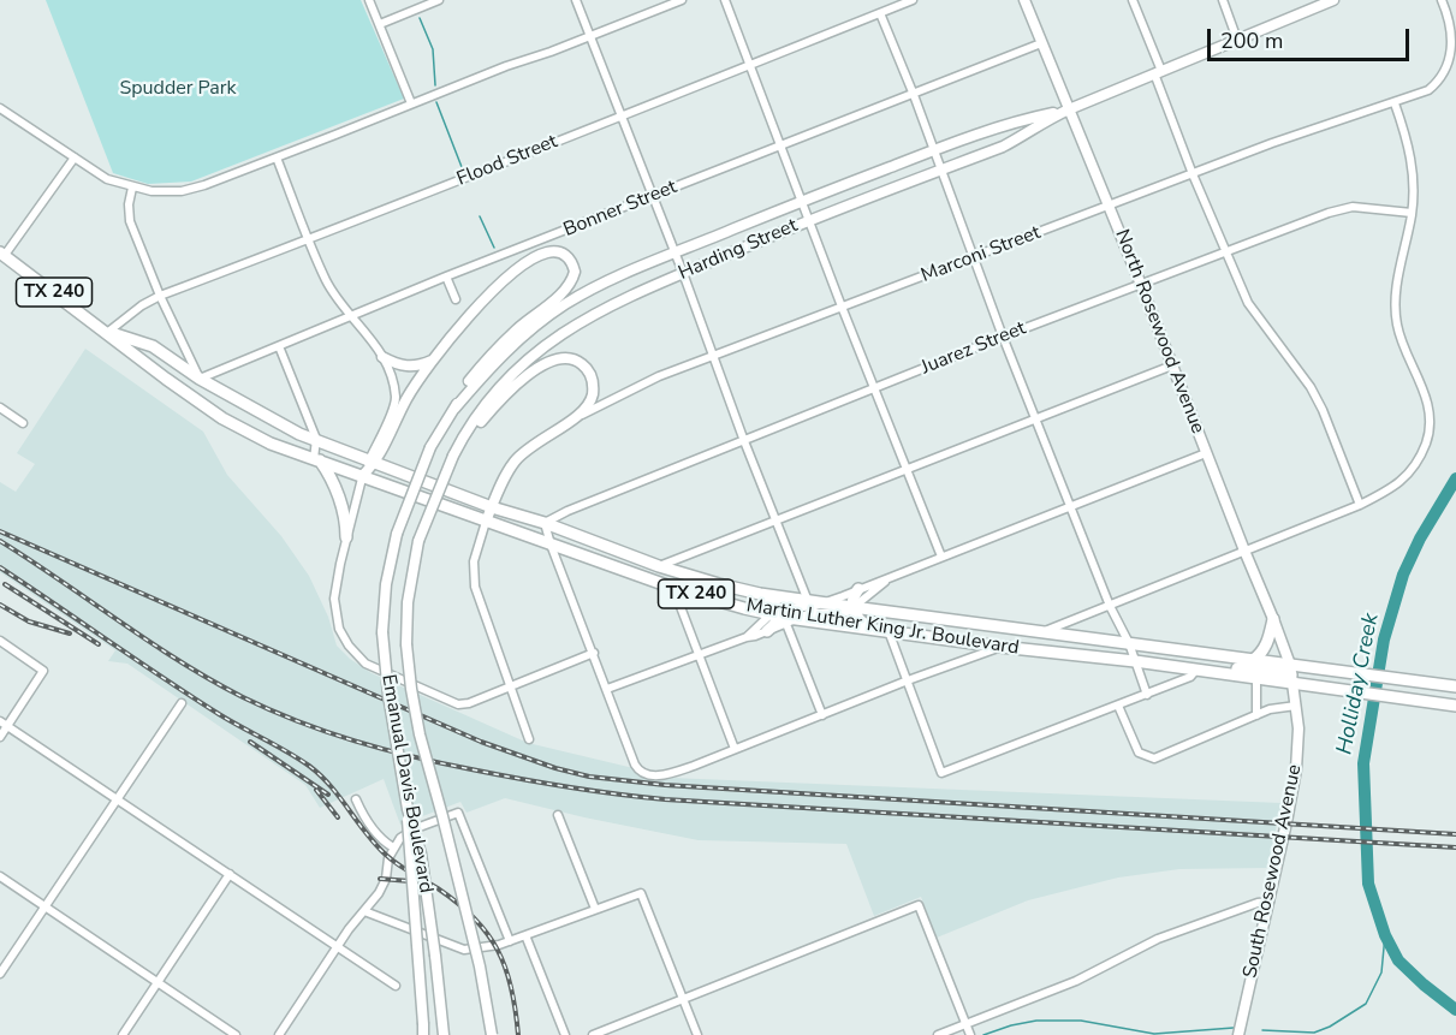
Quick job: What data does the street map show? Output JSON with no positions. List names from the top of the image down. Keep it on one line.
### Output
{"streets":{"main road":["TX 240","Martin Luther King Jr. Boulevard"],"street":["Flood Street","Bonner Street","Harding Street","Marconi Street","North Rosewood Avenue","Juarez Street","Emanual Davis Boulevard","South Rosewood Avenue"]},"crossings":[["Flood Street","Martin Luther King Jr. Boulevard"],["Bonner Street","North Rosewood Avenue"],["Bonner Street","Martin Luther King Jr. Boulevard"],["Harding Street","North Rosewood Avenue"],["Harding Street","Emanual Davis Boulevard"],["Marconi Street","North Rosewood Avenue"],["Marconi Street","Martin Luther King Jr. Boulevard"],["North Rosewood Avenue","Juarez Street"],["North Rosewood Avenue","Martin Luther King Jr. Boulevard"],["North Rosewood Avenue","South Rosewood Avenue"],["Juarez Street","Martin Luther King Jr. Boulevard"],["Martin Luther King Jr. Boulevard","South Rosewood Avenue"]],"water":["Holliday Creek"],"parks":["Spudder Park"],"scale_bar":"200 m"}
